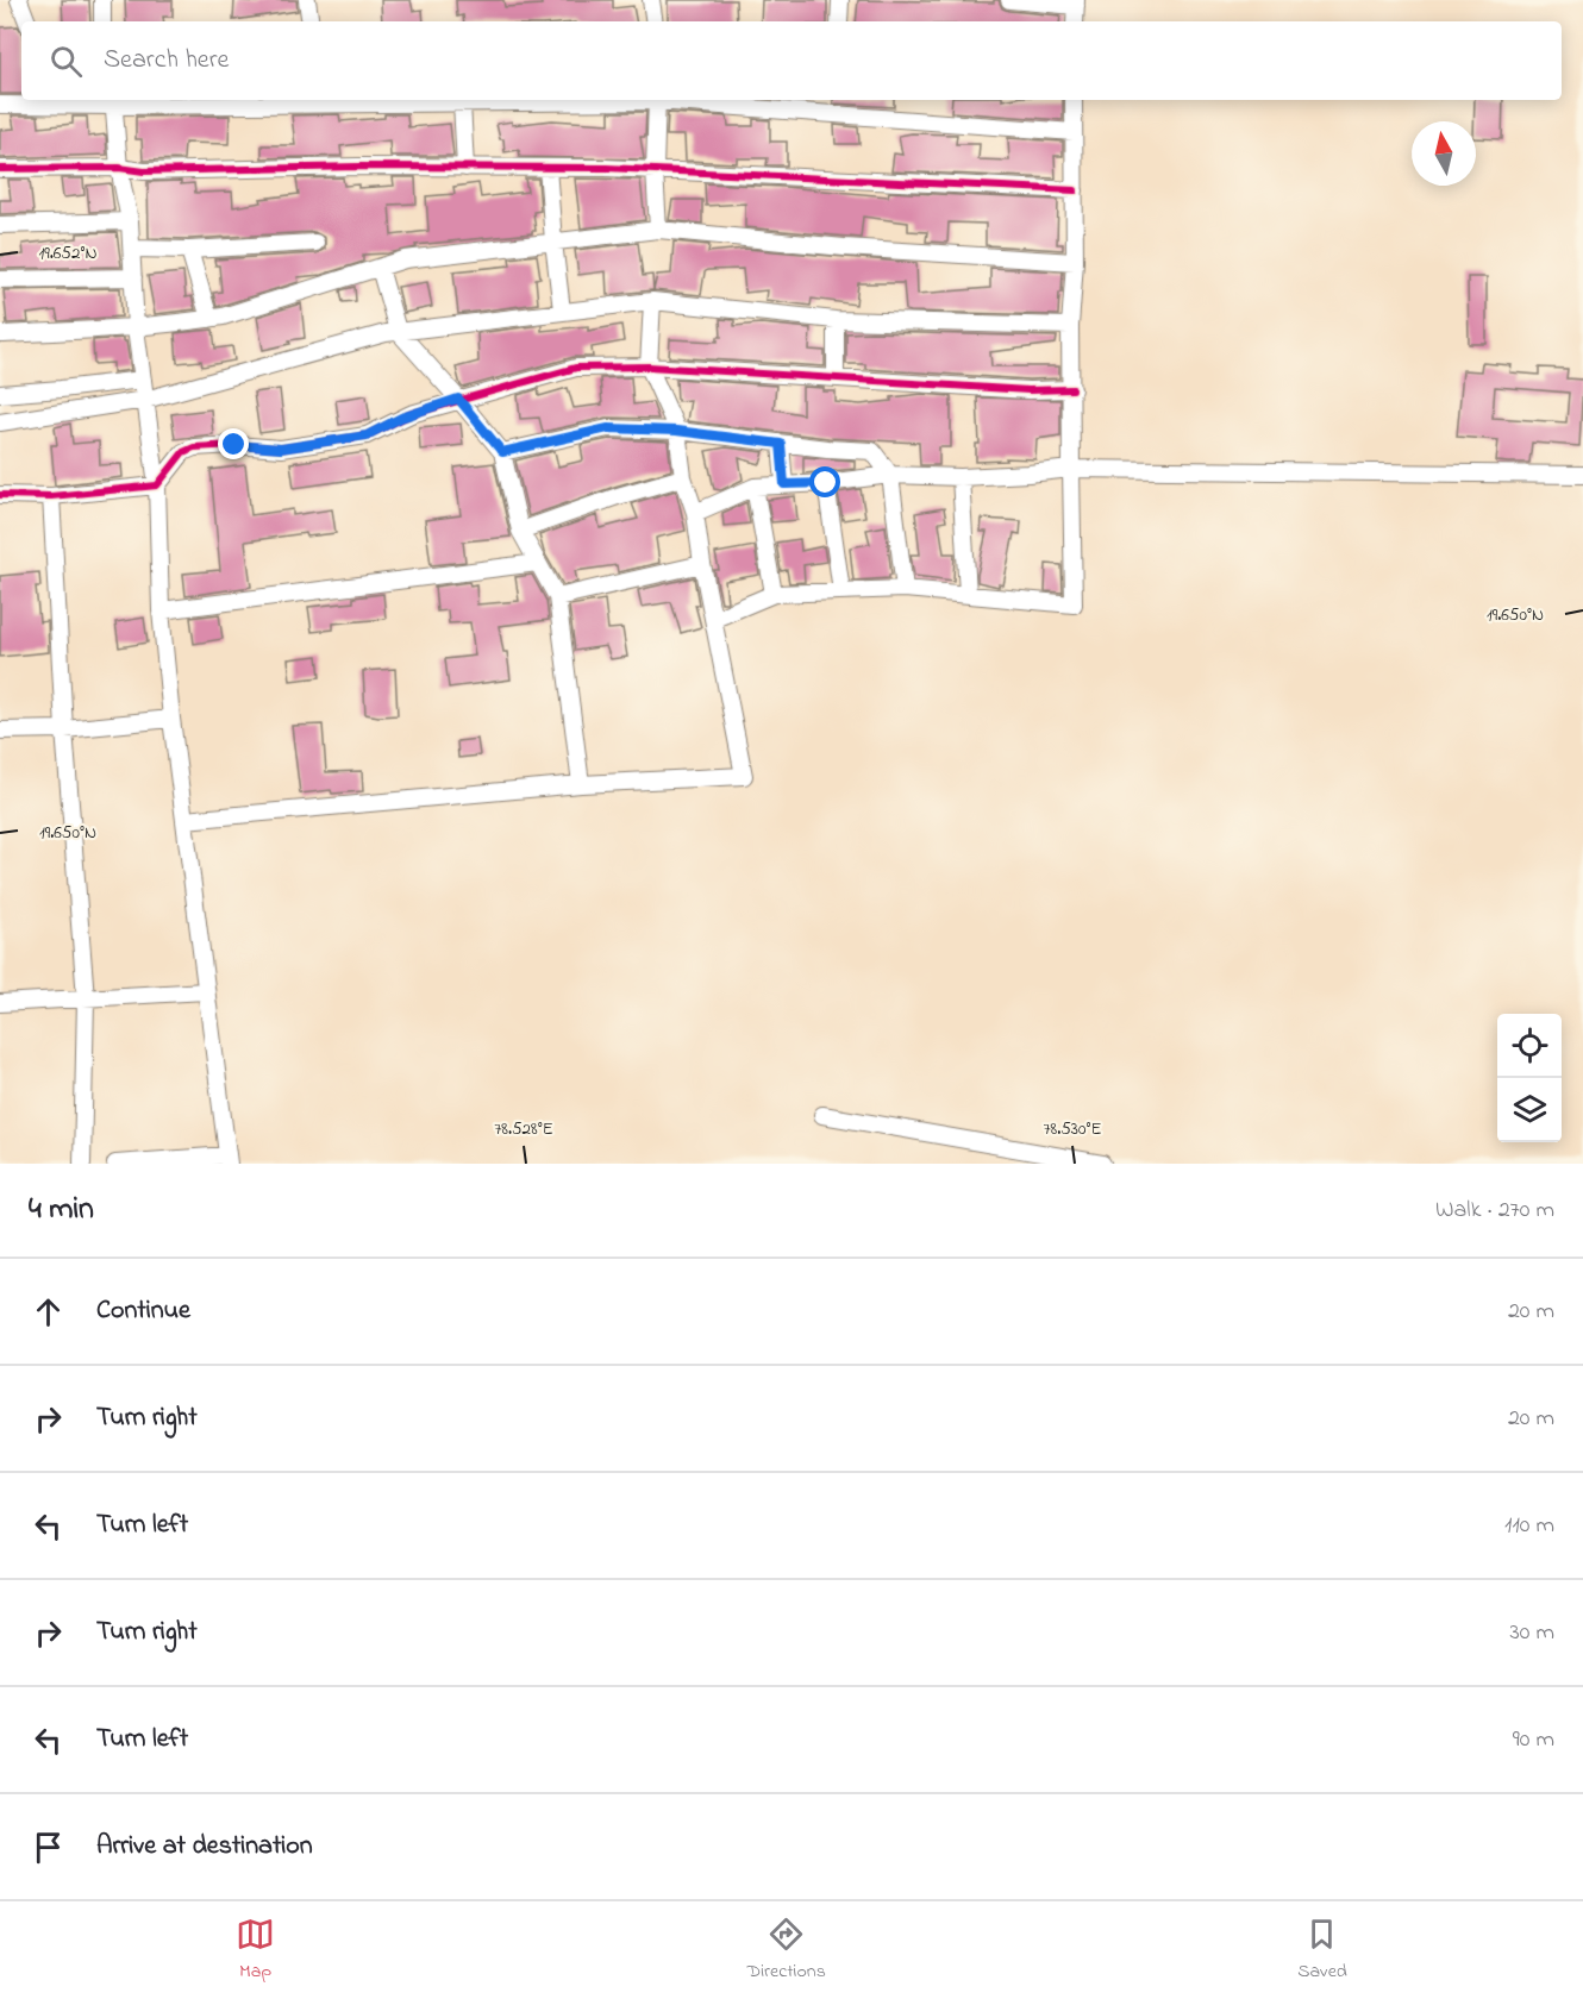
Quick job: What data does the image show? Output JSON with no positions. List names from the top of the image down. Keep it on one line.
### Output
{"north":"top","page":{"search":"Search here","heading":["4 min","Walk · 270 m"],"list":[["Continue","20 m"],["Turn right","20 m"],["Turn left","110 m"],["Turn right","30 m"],["Turn left","90 m"],"Arrive at destination"],"nav":["Map","Directions","Saved"]},"coordinates":["19.652°N","19.650°N","78.528°E","78.530°E"]}
